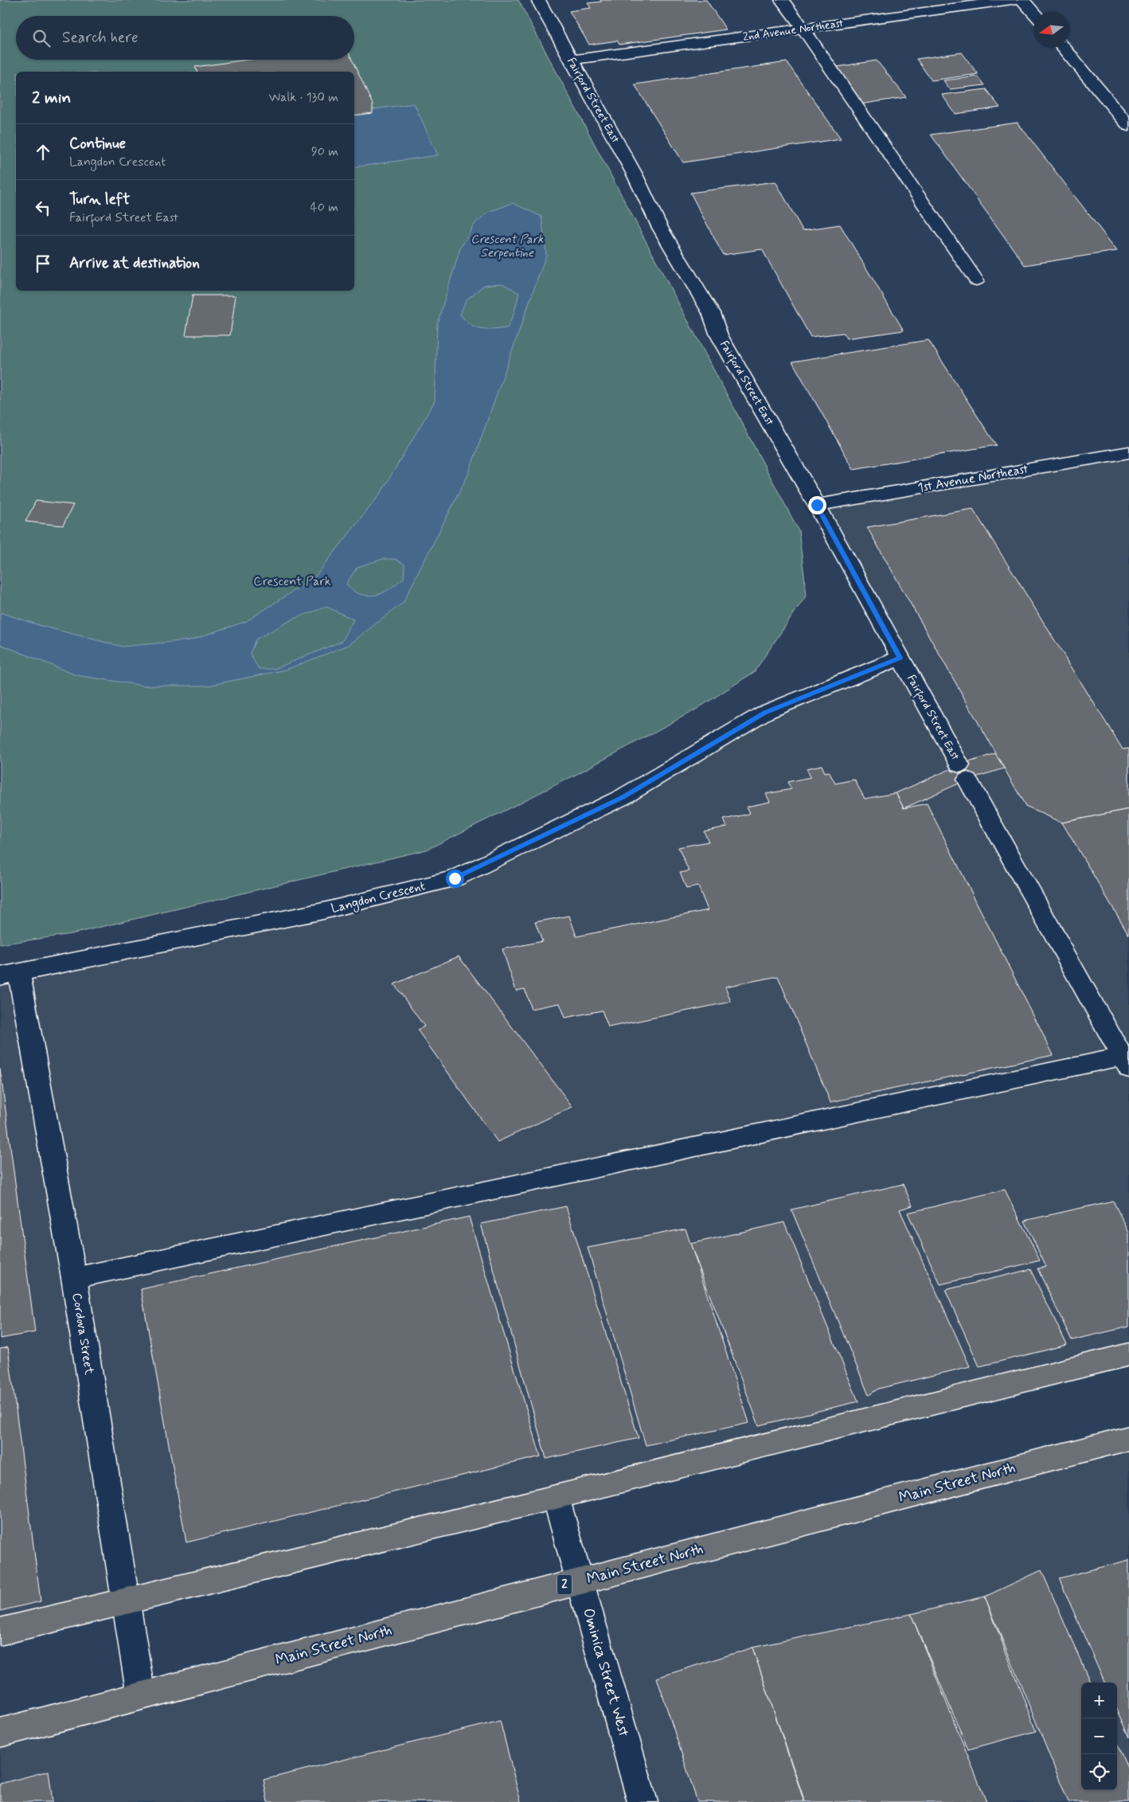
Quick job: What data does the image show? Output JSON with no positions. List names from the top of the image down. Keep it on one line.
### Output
{"streets":{"main road":["Main Street North","2"],"street":["2nd Avenue Northeast","Fairford Street East","1st Avenue Northeast","Langdon Crescent","Cordova Street","Ominica Street West"]},"crossings":[["2nd Avenue Northeast","Fairford Street East"],["Fairford Street East","1st Avenue Northeast"],["Fairford Street East","Langdon Crescent"],["Langdon Crescent","Cordova Street"],["Cordova Street","Main Street North"],["Main Street North","Ominica Street West"]],"water":["Crescent Park Serpentine"],"parks":["Crescent Park"],"north":"left","page":{"search":"Search here","heading":["2 min","Walk · 130 m"],"list":[["Continue","Langdon Crescent","90 m"],["Turn left","Fairford Street East","40 m"],"Arrive at destination"],"map_buttons":["+","−"]}}
